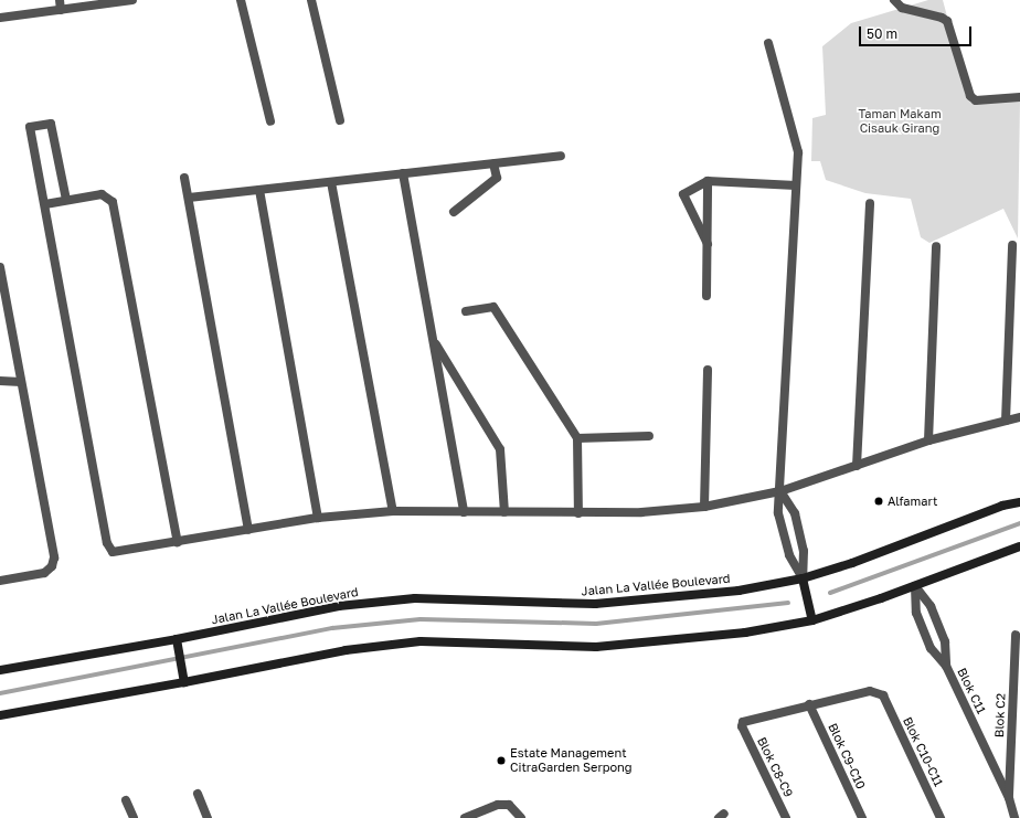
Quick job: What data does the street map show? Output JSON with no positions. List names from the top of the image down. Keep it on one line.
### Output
{"streets":{"street":["Jalan La Vallée Boulevard","Blok C11","Blok C2","Blok C10-C11","Blok C9-C10","Blok C8-C9"]},"crossings":[["Blok C11","Blok C2"],["Blok C10-C11","Blok C9-C10"],["Blok C10-C11","Blok C8-C9"],["Blok C9-C10","Blok C8-C9"]],"parks":["Taman Makam Cisauk Girang"],"places":["Alfamart","Estate Management CitraGarden Serpong"],"scale_bar":"50 m"}
